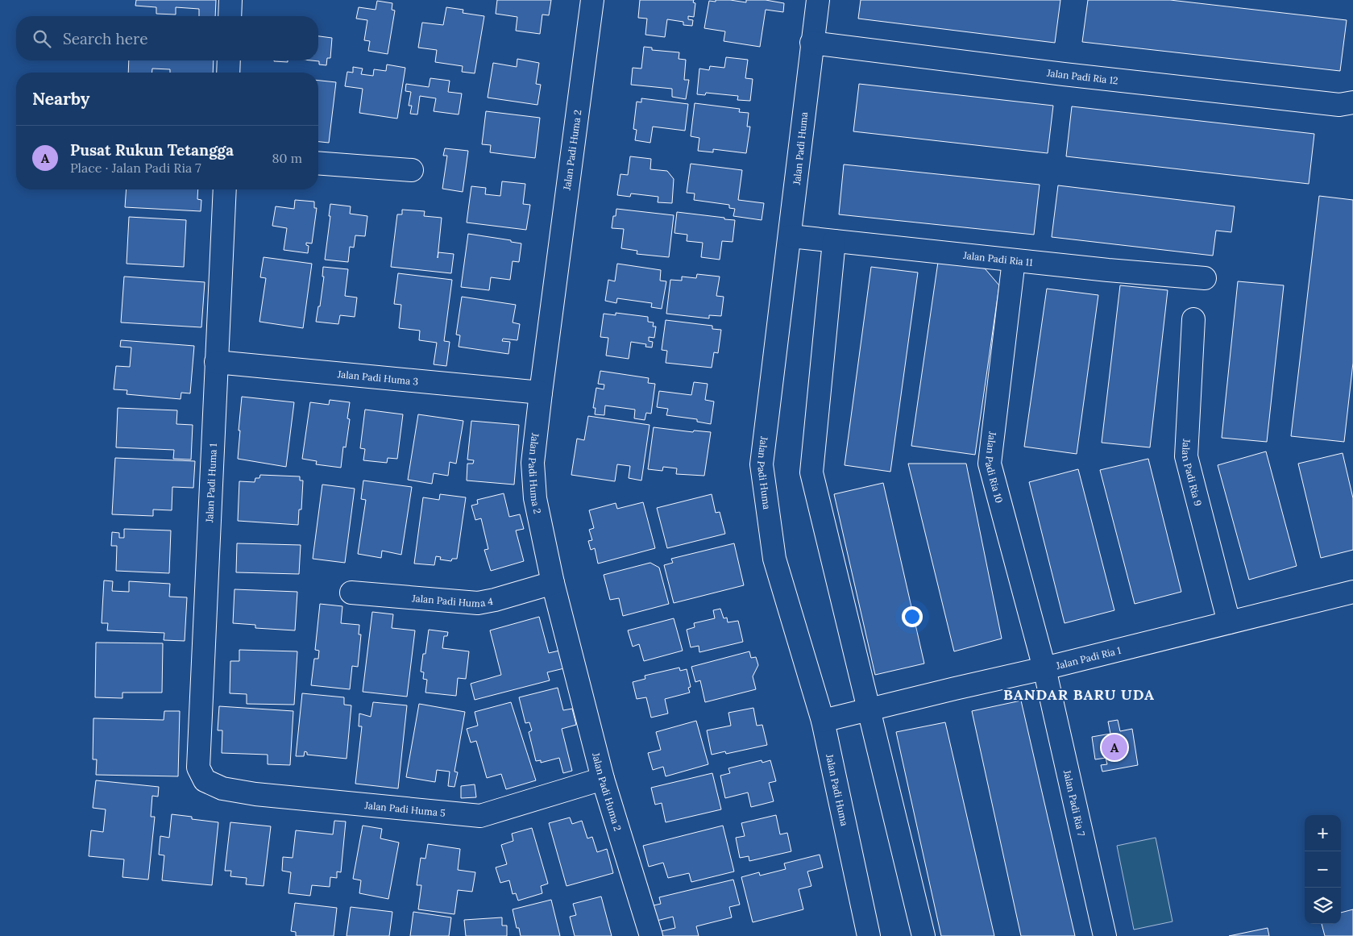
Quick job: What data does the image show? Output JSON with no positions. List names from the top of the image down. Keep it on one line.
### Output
{"streets":{"street":["Jalan Padi Ria 12","Jalan Padi Huma","Jalan Padi Huma 2","Jalan Padi Ria 11","Jalan Padi Huma 3","Jalan Padi Ria 10","Jalan Padi Ria 9","Jalan Padi Huma 1","Jalan Padi Huma 4","Jalan Padi Ria 1","Jalan Padi Ria 7","Jalan Padi Huma 5"]},"crossings":[["Jalan Padi Ria 12","Jalan Padi Huma"],["Jalan Padi Huma","Jalan Padi Ria 11"],["Jalan Padi Huma","Jalan Padi Ria 1"],["Jalan Padi Huma 2","Jalan Padi Huma 3"],["Jalan Padi Huma 2","Jalan Padi Huma 4"],["Jalan Padi Huma 2","Jalan Padi Huma 5"],["Jalan Padi Ria 11","Jalan Padi Ria 10"],["Jalan Padi Huma 3","Jalan Padi Huma 1"],["Jalan Padi Ria 10","Jalan Padi Ria 1"],["Jalan Padi Ria 10","Jalan Padi Ria 7"],["Jalan Padi Ria 9","Jalan Padi Ria 1"],["Jalan Padi Huma 1","Jalan Padi Huma 5"],["Jalan Padi Ria 1","Jalan Padi Ria 7"]],"districts":["BANDAR BARU UDA"],"page":{"search":"Search here","heading":"Nearby","list":[{"mark":"A","name":"Pusat Rukun Tetangga","note":"Place · Jalan Padi Ria 7","value":"80 m"}],"pins":"A","map_buttons":["+","−"]}}
